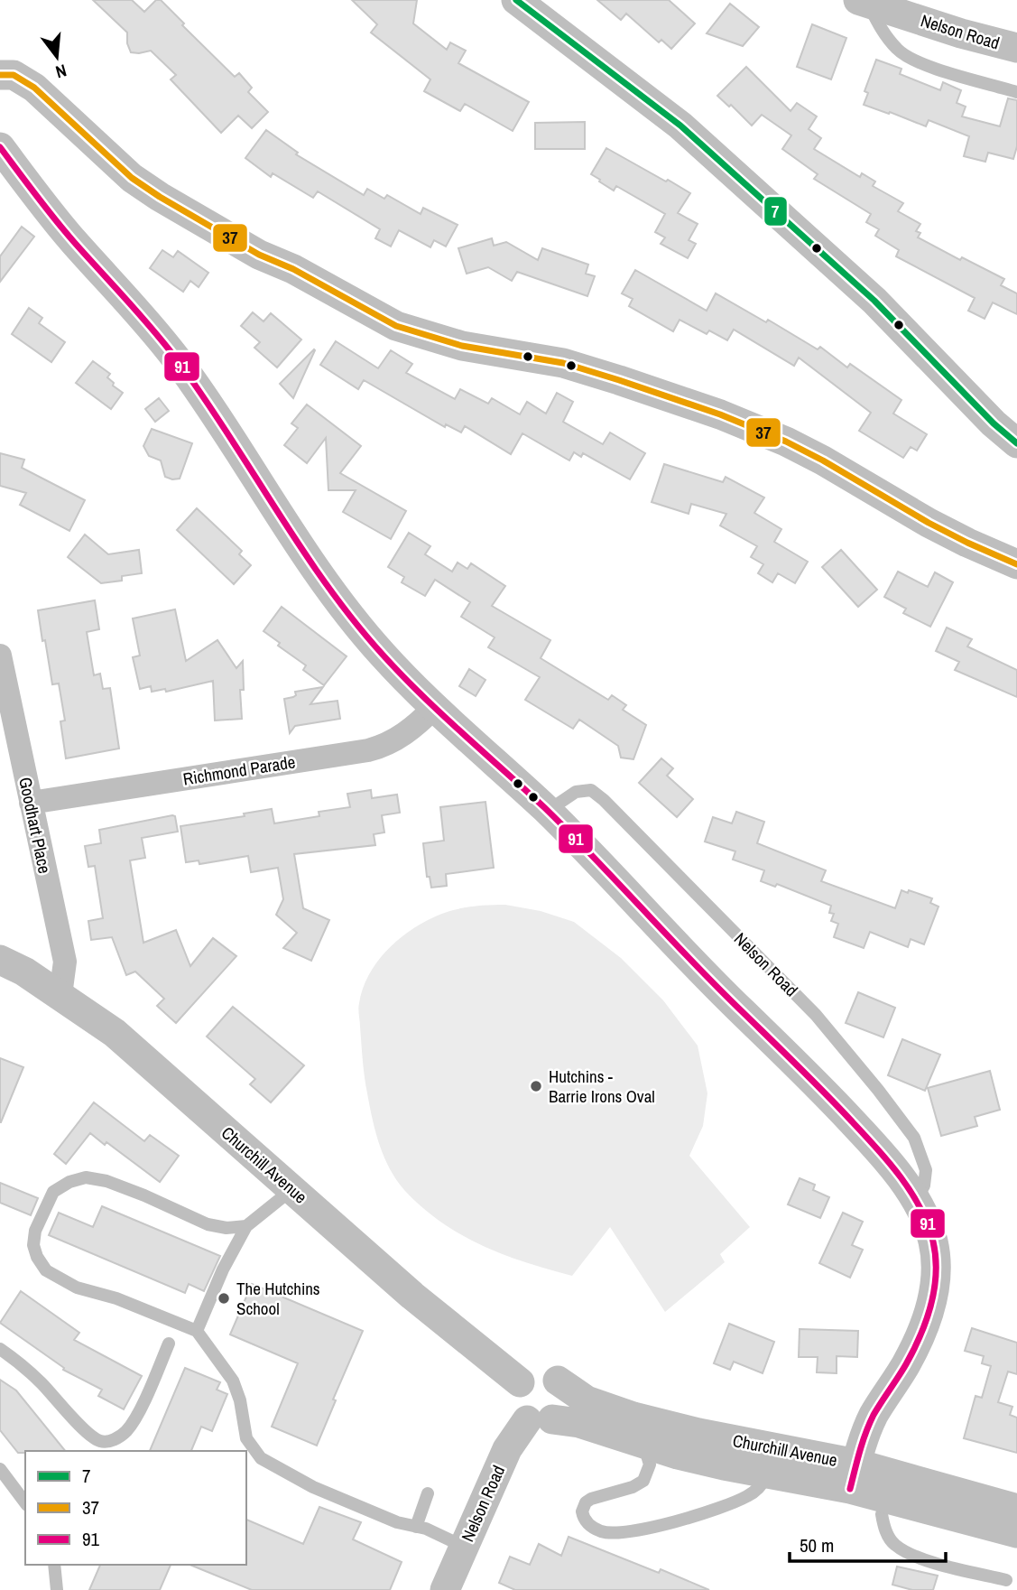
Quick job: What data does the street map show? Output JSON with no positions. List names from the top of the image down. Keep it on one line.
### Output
{"streets":{"street":["Nelson Road","Richmond Parade","Goodhart Place","Churchill Avenue"]},"crossings":[["Nelson Road","Churchill Avenue"],["Richmond Parade","Goodhart Place"],["Goodhart Place","Churchill Avenue"]],"places":["Hutchins - Barrie Irons Oval","The Hutchins School"],"lines":["transit line 7","transit line 37","transit line 91"],"legend":["7","37","91"],"scale_bar":"50 m","north":"bottom"}
